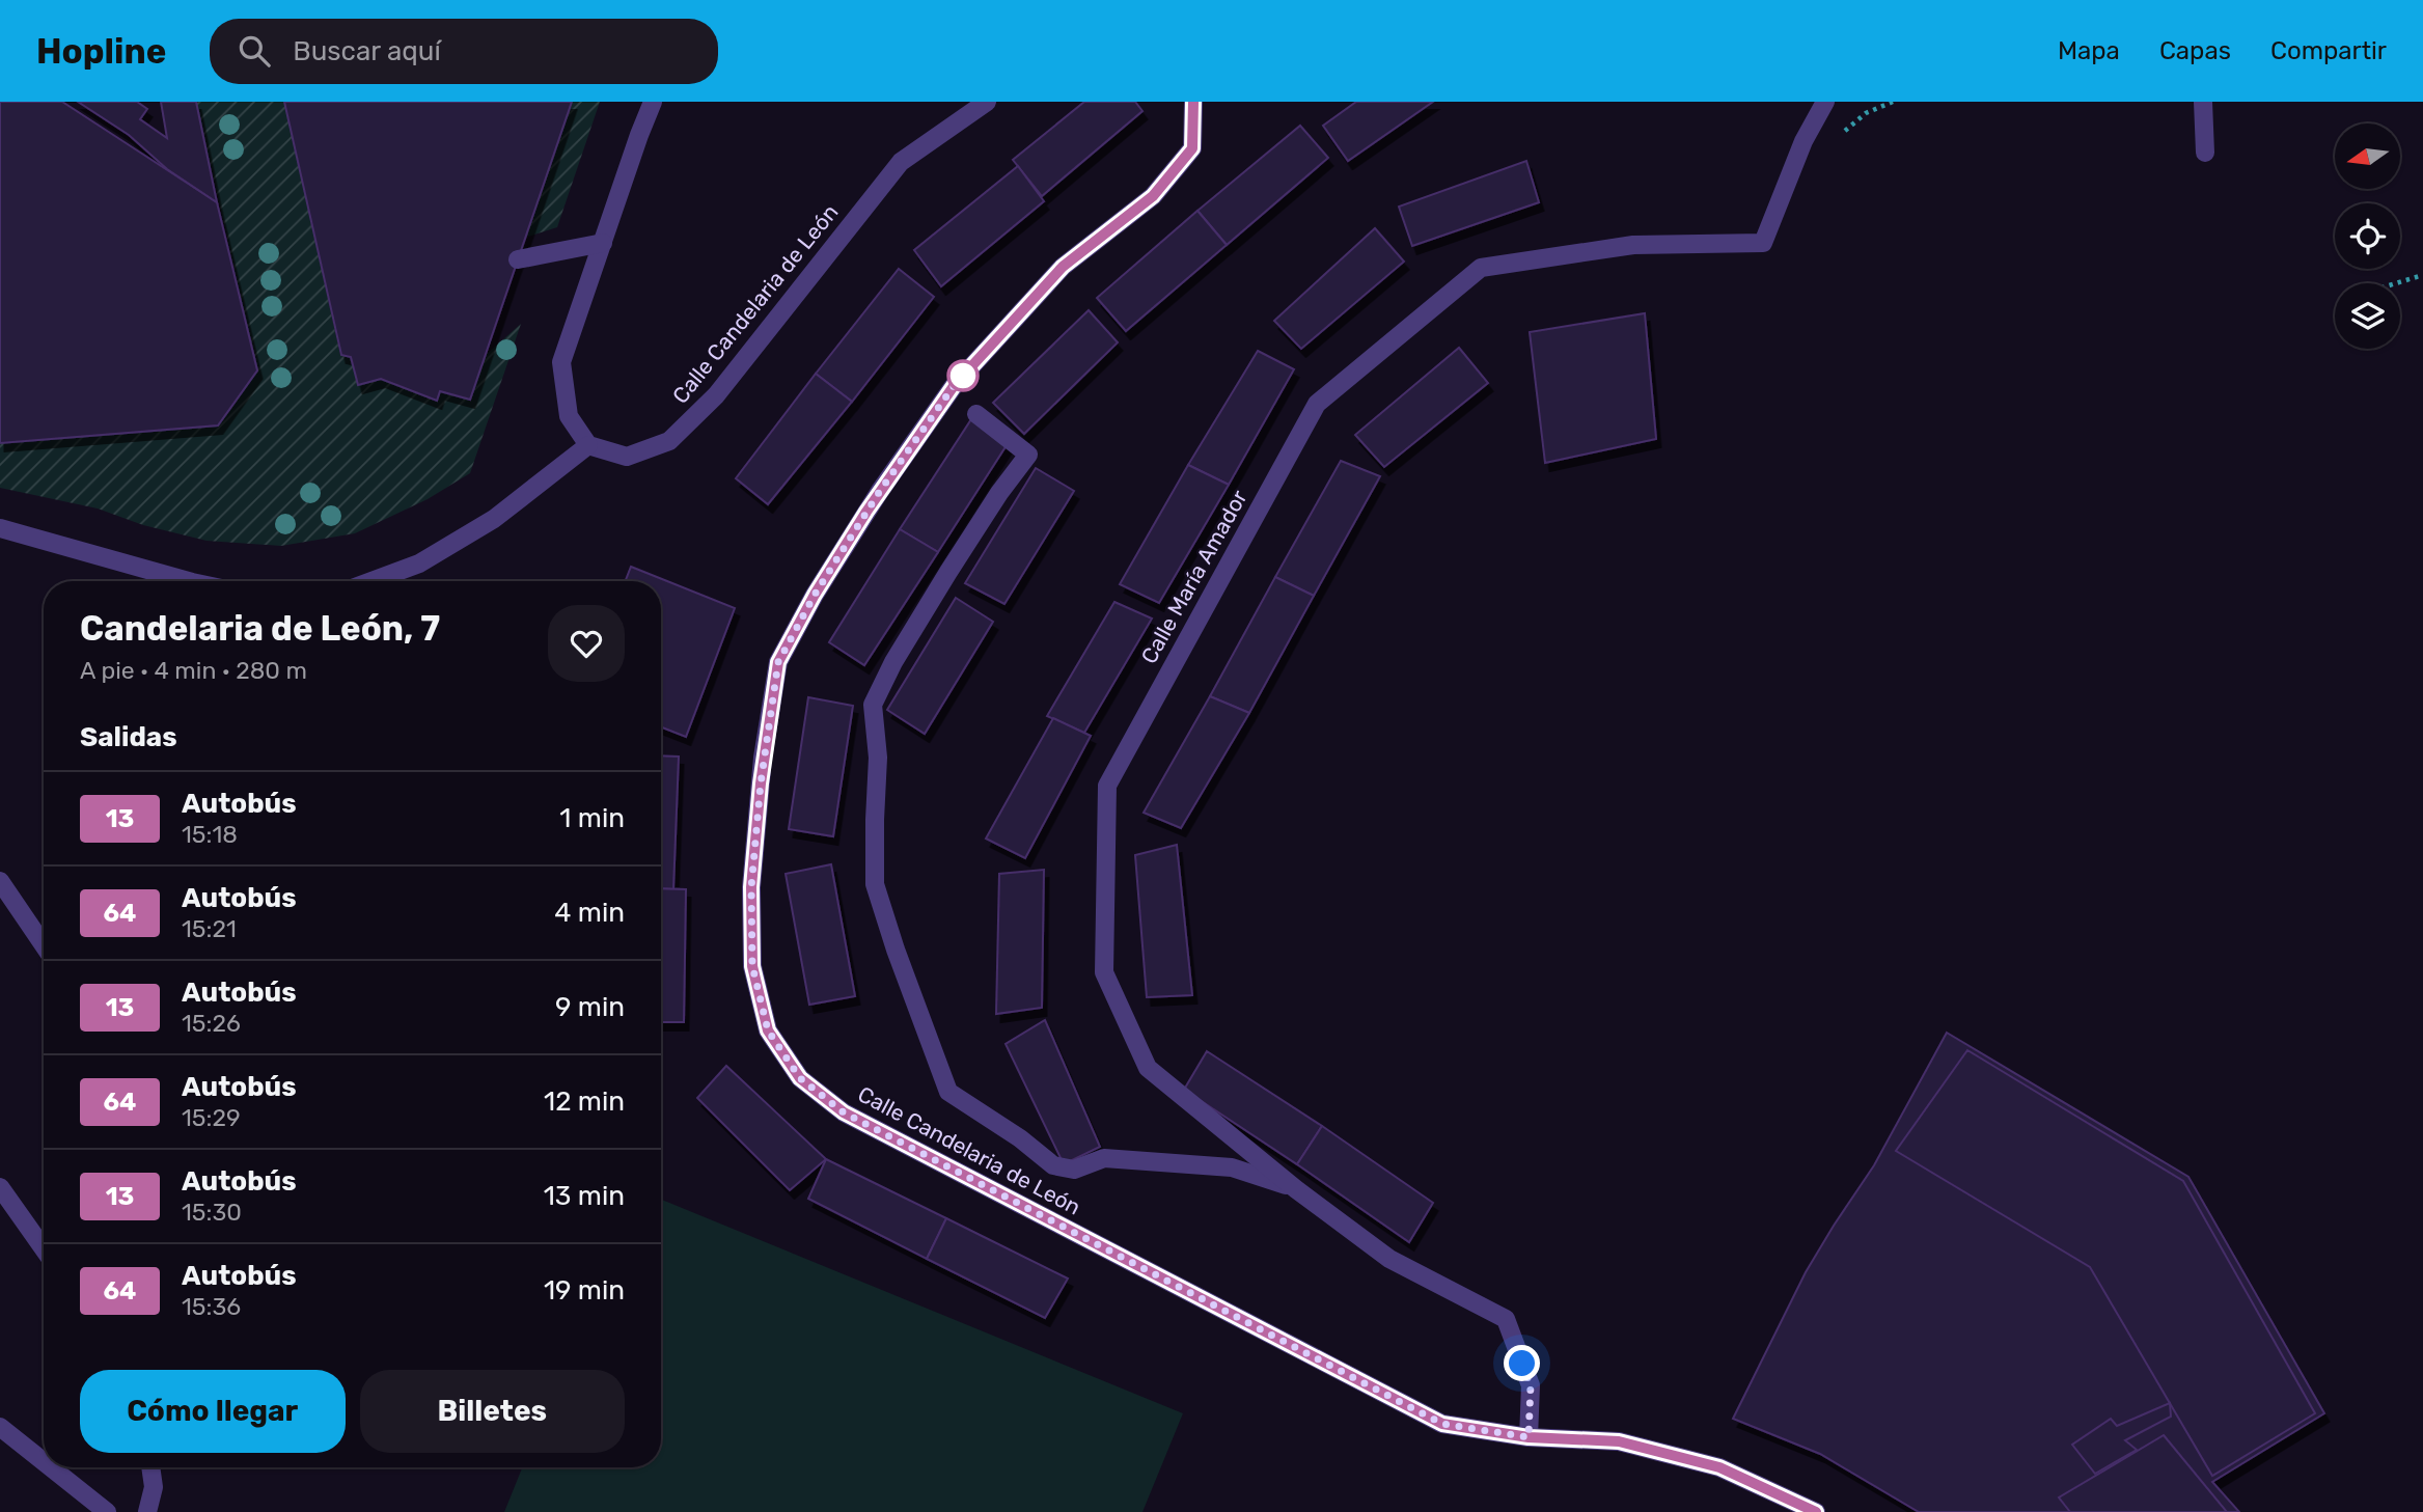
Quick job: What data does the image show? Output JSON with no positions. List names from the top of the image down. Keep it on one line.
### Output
{"streets":{"street":["Calle Candelaria de León","Calle María Amador"]},"crossings":[["Calle Candelaria de León","Calle María Amador"]],"lines":["bus line 13"],"north":"left","page":{"header":"Hopline","search":"Buscar aquí","nav":["Mapa","Capas","Compartir"],"heading":[["Candelaria de León, 7","A pie · 4 min · 280 m"],"Salidas"],"list":[{"mark":"13","name":"Autobús","note":"15:18","value":"1 min"},{"mark":"64","name":"Autobús","note":"15:21","value":"4 min"},{"mark":"13","name":"Autobús","note":"15:26","value":"9 min"},{"mark":"64","name":"Autobús","note":"15:29","value":"12 min"},{"mark":"13","name":"Autobús","note":"15:30","value":"13 min"},{"mark":"64","name":"Autobús","note":"15:36","value":"19 min"}],"buttons":["Cómo llegar","Billetes"]}}
